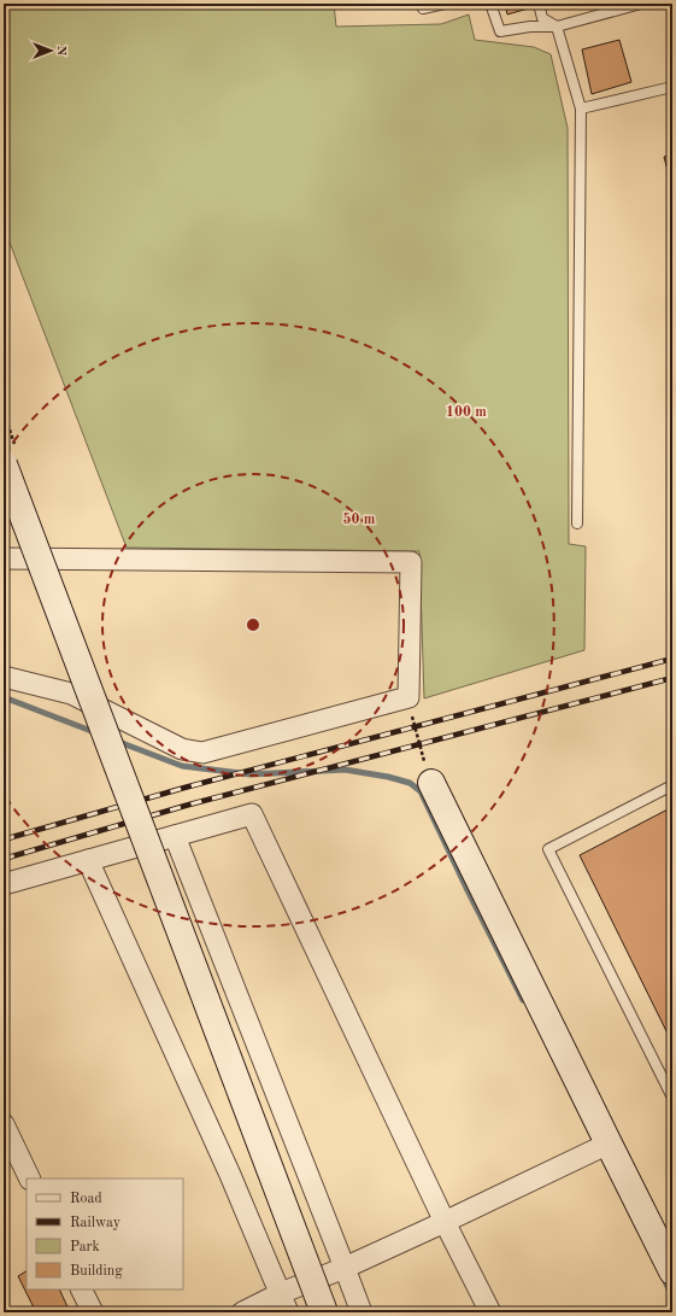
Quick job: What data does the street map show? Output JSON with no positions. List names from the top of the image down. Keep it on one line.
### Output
{"legend":["Road","Railway","Park","Building"],"north":"right","rings":["100 m","50 m"]}
